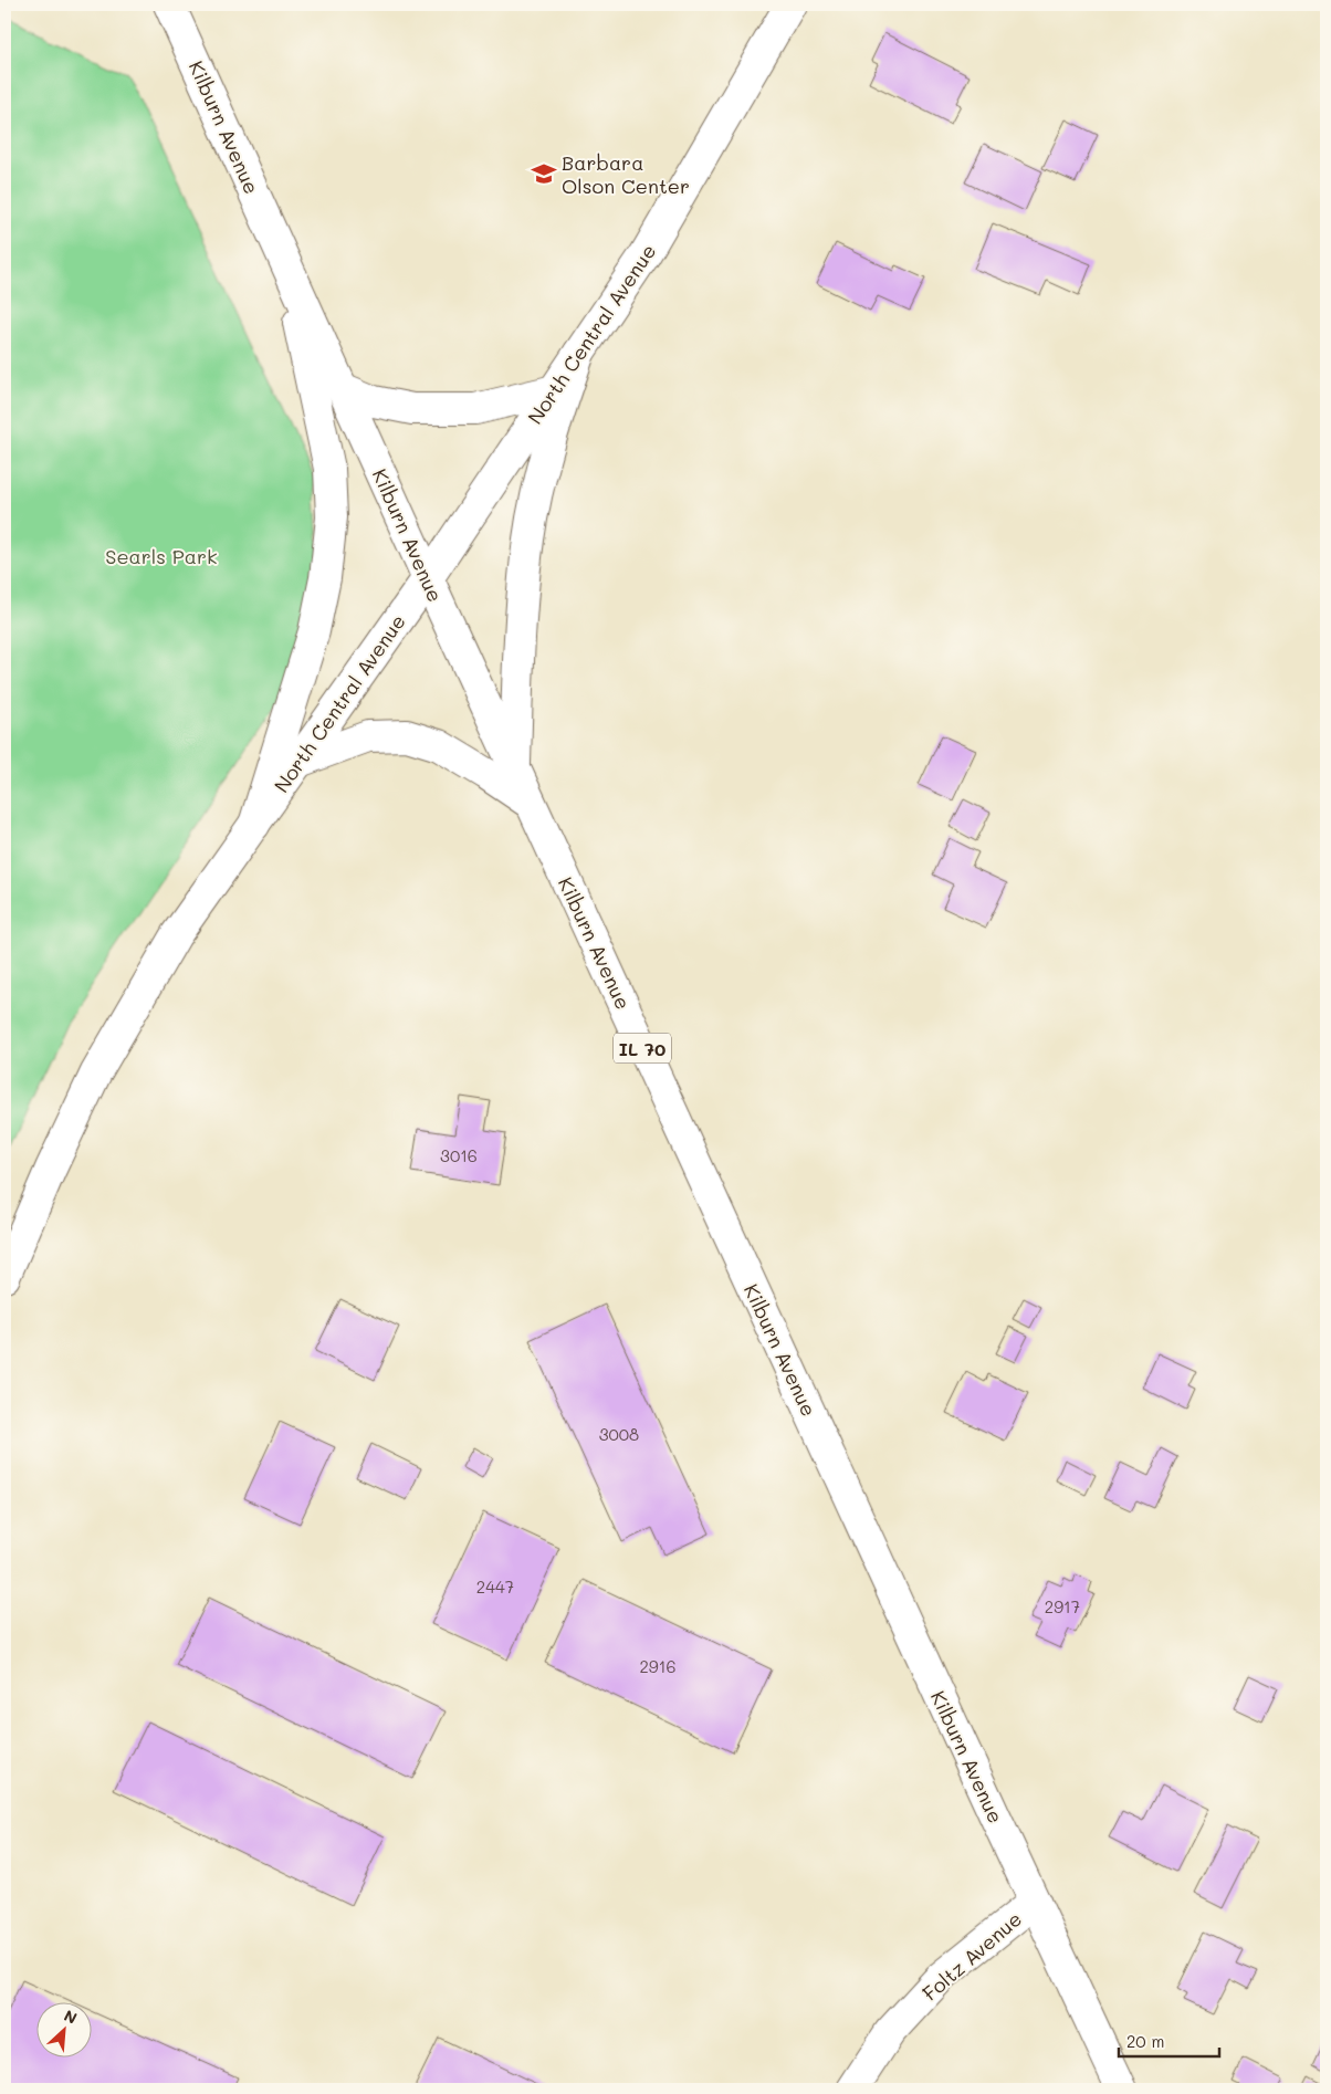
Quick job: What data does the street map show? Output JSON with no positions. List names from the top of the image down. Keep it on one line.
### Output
{"streets":{"main road":["Kilburn Avenue","North Central Avenue","IL 70","Foltz Avenue"]},"crossings":[["Kilburn Avenue","North Central Avenue"],["Kilburn Avenue","Foltz Avenue"]],"parks":["Searls Park"],"places":{"school or university":["Barbara Olson Center"]},"house_numbers":["3016","3008","2447","2917","2916"],"scale_bar":"20 m","north":"top right"}
